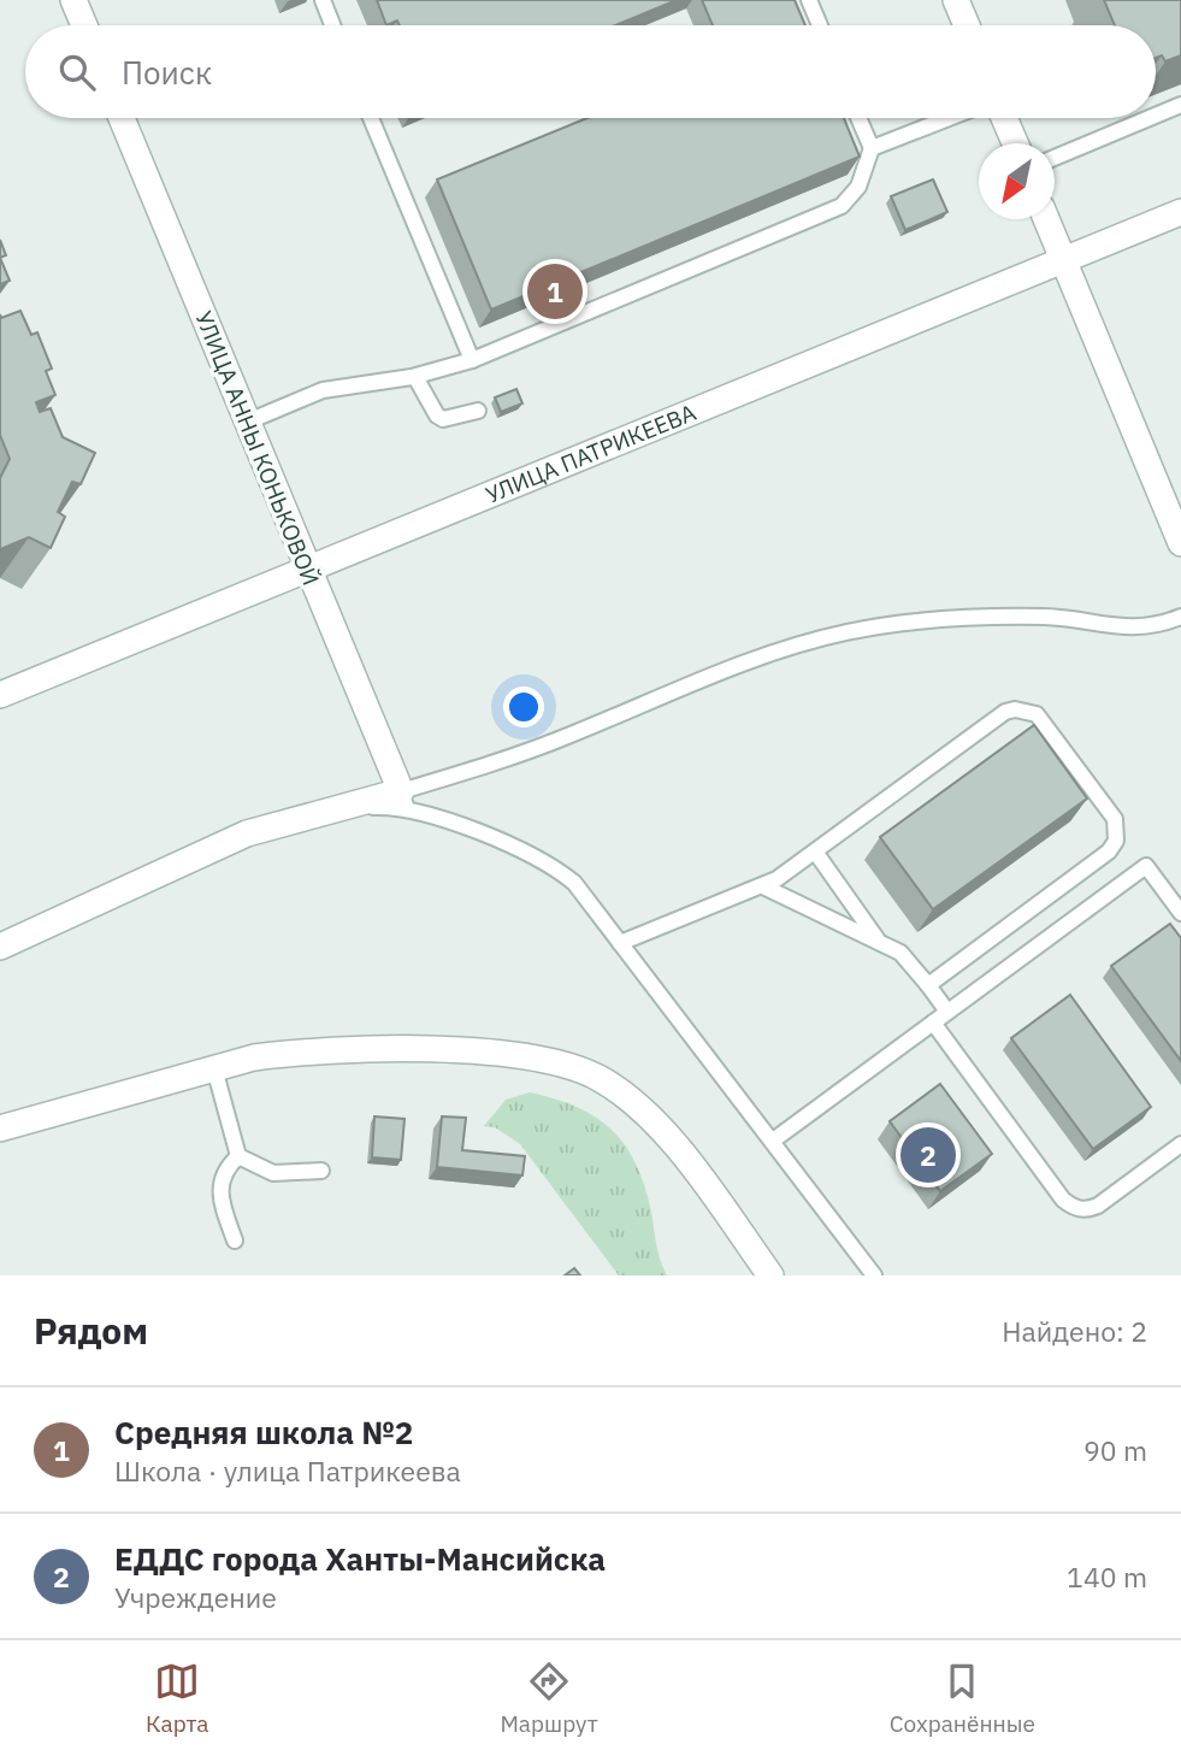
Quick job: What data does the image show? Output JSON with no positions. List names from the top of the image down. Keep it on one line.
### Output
{"streets":{"street":["УЛИЦА АННЫ КОНЬКОВОЙ","УЛИЦА ПАТРИКЕЕВА"]},"crossings":[["УЛИЦА АННЫ КОНЬКОВОЙ","УЛИЦА ПАТРИКЕЕВА"]],"north":"bottom left","page":{"search":"Поиск","pins":["1","2"],"heading":["Рядом","Найдено: 2"],"list":[{"mark":"1","name":"Средняя школа №2","note":"Школа · улица Патрикеева","value":"90 m"},{"mark":"2","name":"ЕДДС города Ханты-Мансийска","note":"Учреждение","value":"140 m"}],"nav":["Карта","Маршрут","Сохранённые"]}}
